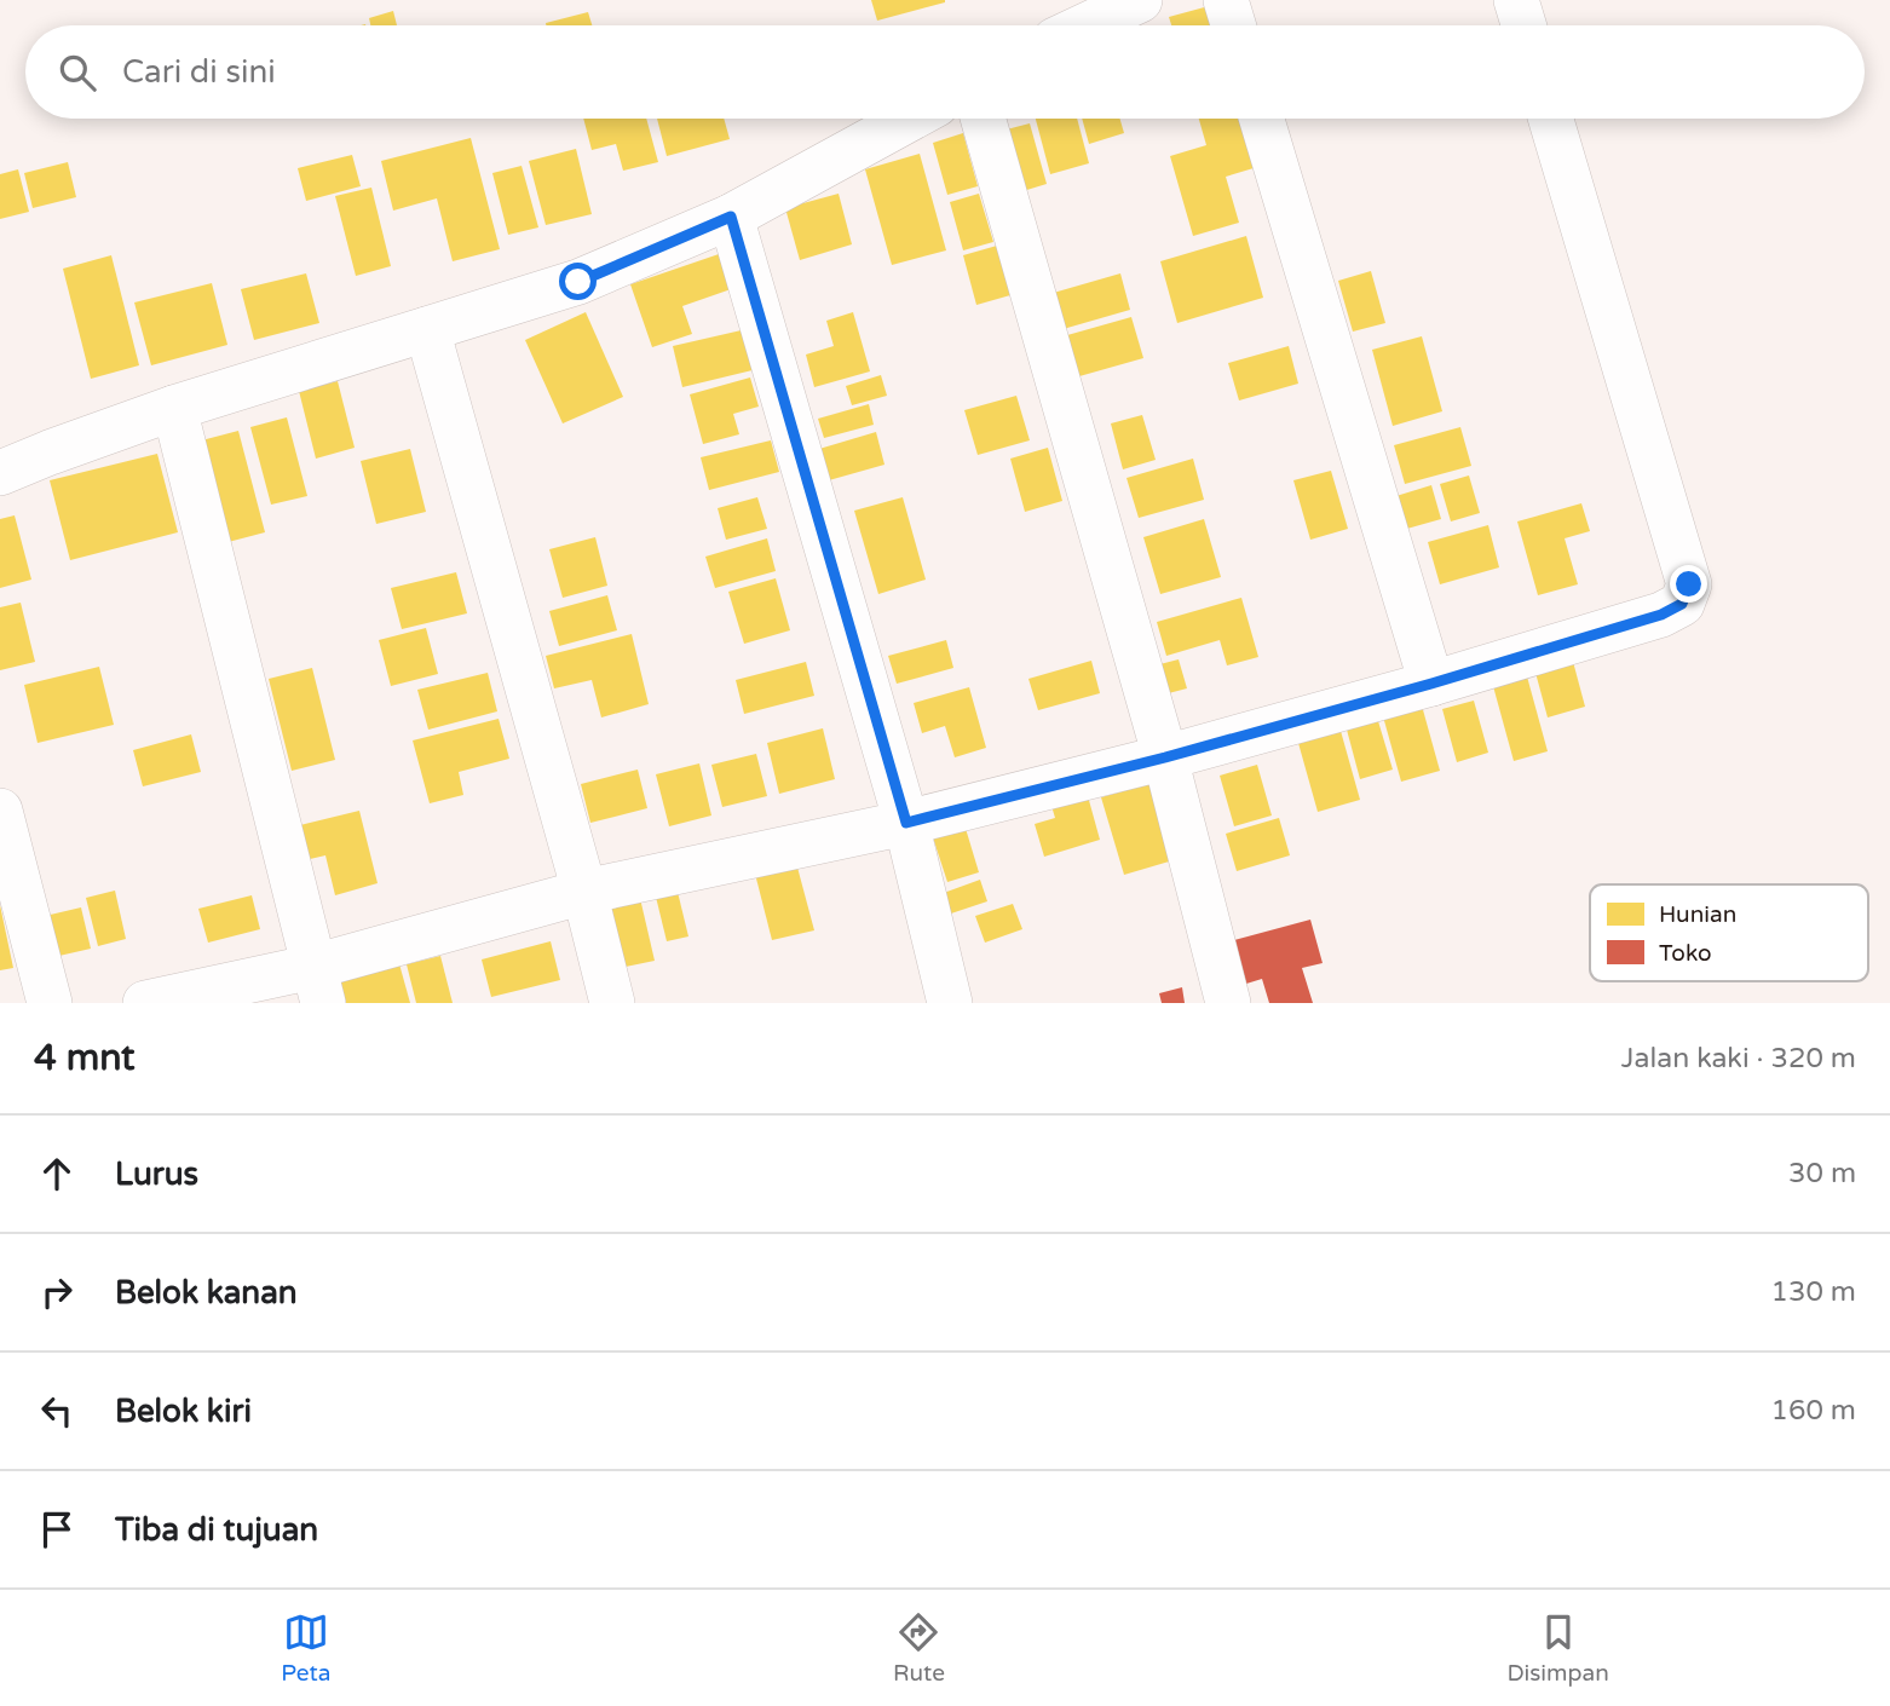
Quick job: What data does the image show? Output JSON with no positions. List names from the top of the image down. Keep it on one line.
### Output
{"legend":["Hunian","Toko"],"page":{"search":"Cari di sini","heading":["4 mnt","Jalan kaki · 320 m"],"list":[["Lurus","30 m"],["Belok kanan","130 m"],["Belok kiri","160 m"],"Tiba di tujuan"],"nav":["Peta","Rute","Disimpan"]}}
